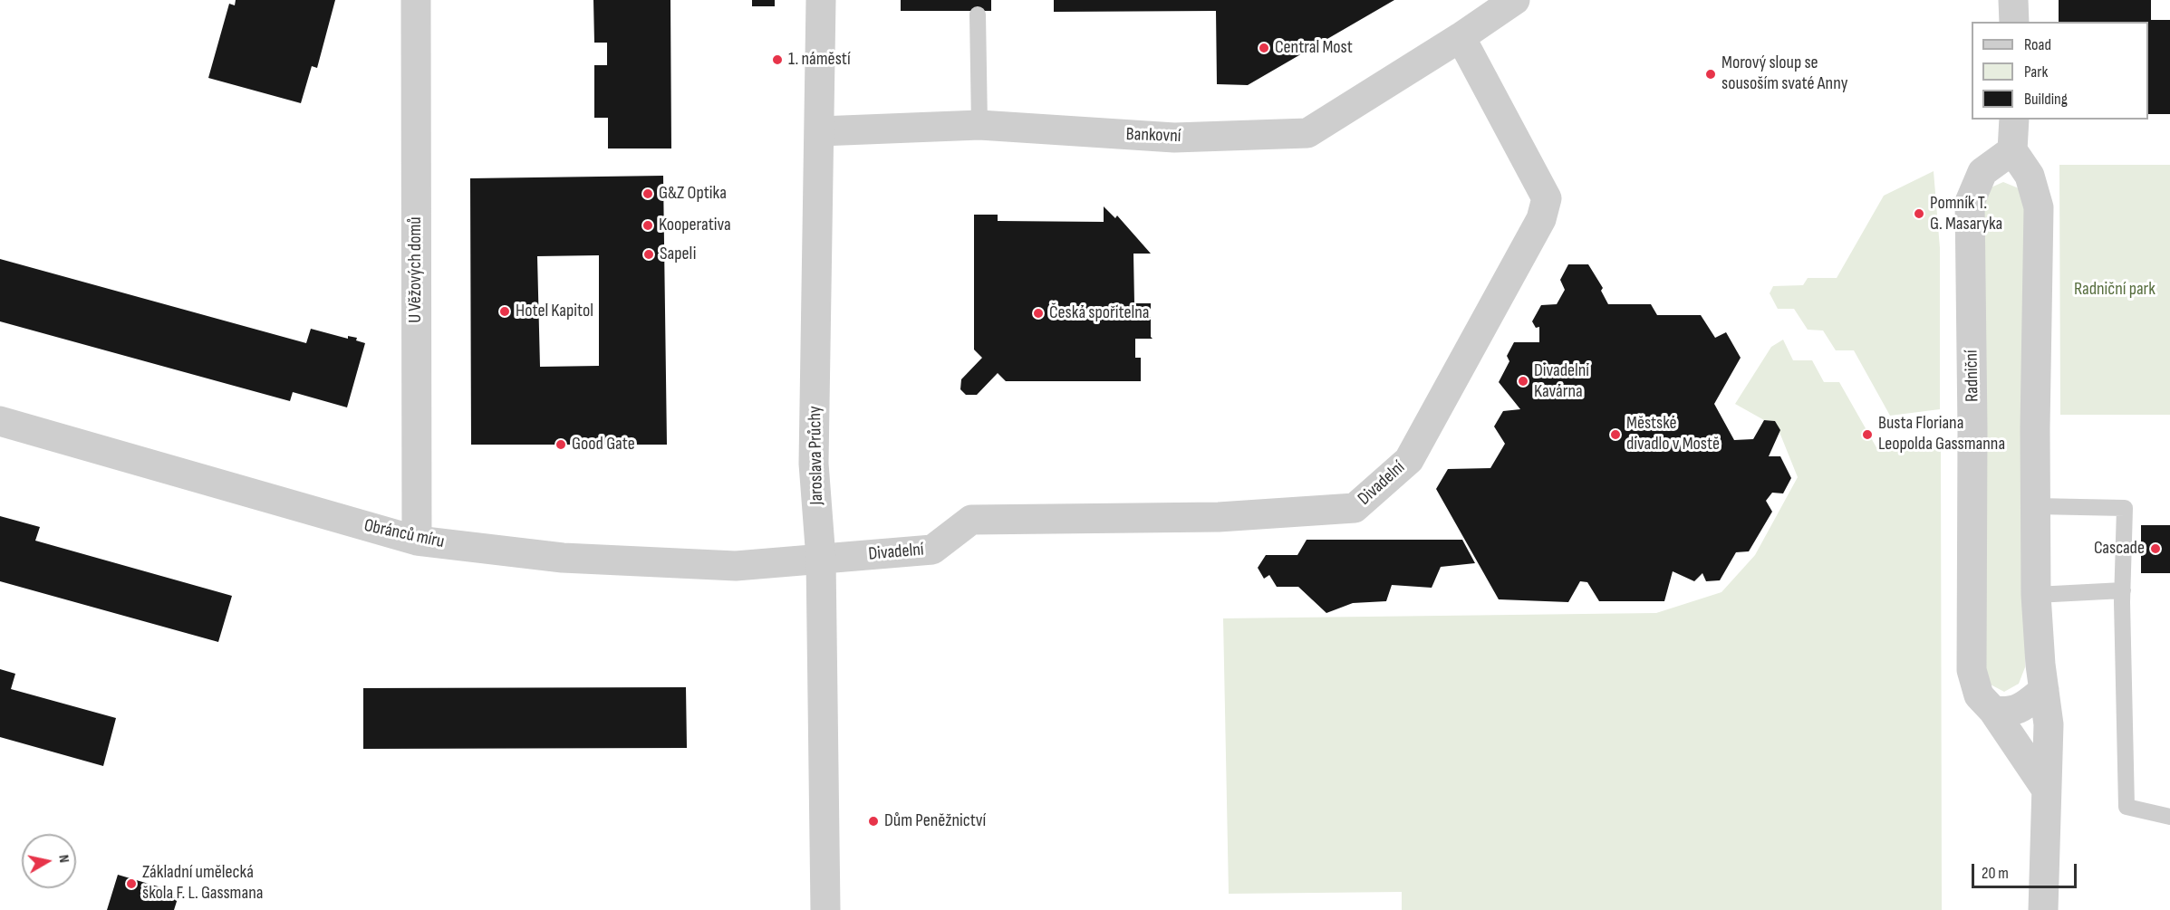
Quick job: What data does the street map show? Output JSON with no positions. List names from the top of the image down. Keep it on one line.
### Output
{"streets":{"street":["Bankovní","U Věžových domů","Radniční","Jaroslava Průchy","Divadelní","Obránců míru"]},"crossings":[["Bankovní","Jaroslava Průchy"],["Bankovní","Divadelní"],["U Věžových domů","Obránců míru"],["Jaroslava Průchy","Divadelní"],["Jaroslava Průchy","Obránců míru"],["Divadelní","Obránců míru"]],"parks":["Radniční park"],"places":["Central Most","1. náměstí","Morový sloup se sousoším svaté Anny","G&Z Optika","Pomník T. G. Masaryka","Kooperativa","Sapeli","Hotel Kapitol","Česká spořitelna","Divadelní Kavárna","Městské divadlo v Mostě","Busta Floriana Leopolda Gassmanna","Good Gate","Cascade","Dům Peněžnictví","Základní umělecká škola F. L. Gassmana"],"legend":["Road","Park","Building"],"scale_bar":"20 m","north":"right"}
